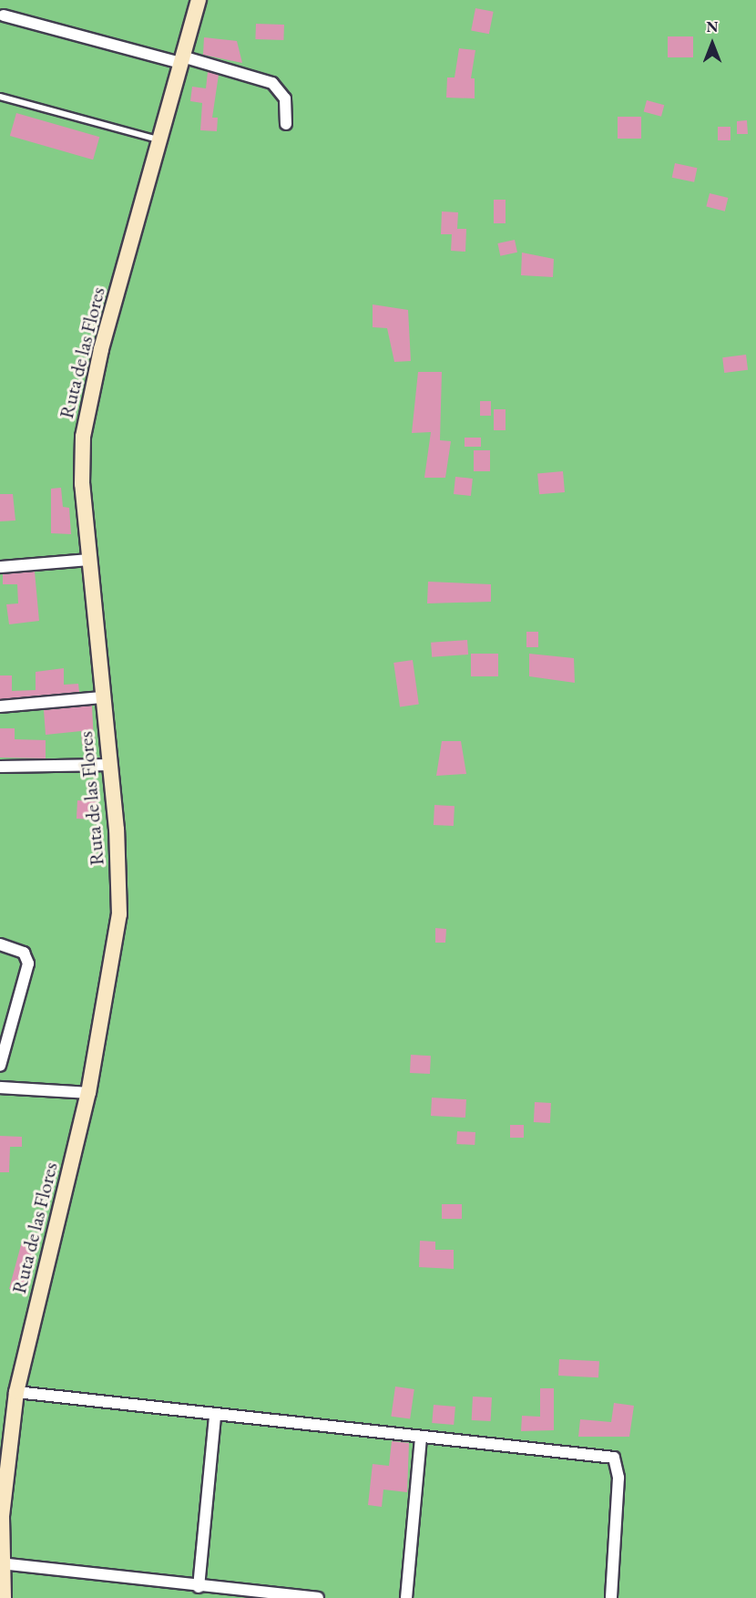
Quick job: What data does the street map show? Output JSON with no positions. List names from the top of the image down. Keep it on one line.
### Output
{"streets":{"main road":["Ruta de las Flores"]},"north":"top"}
